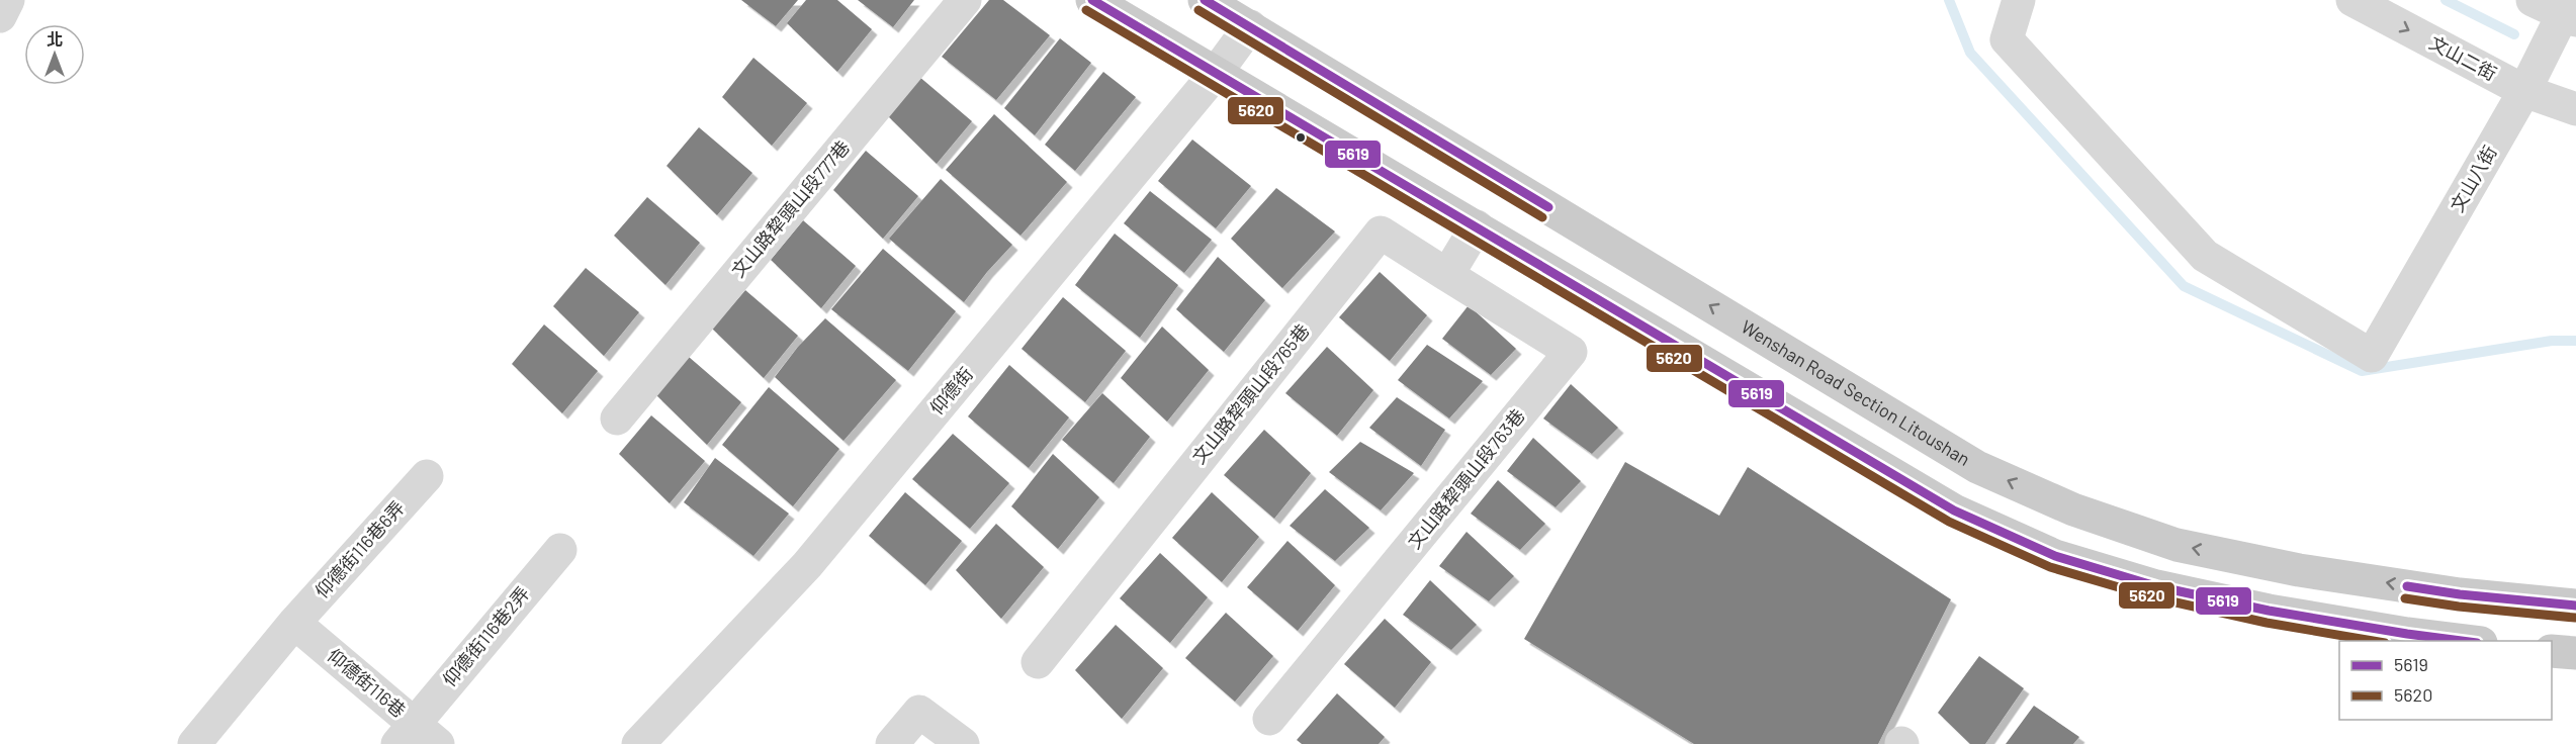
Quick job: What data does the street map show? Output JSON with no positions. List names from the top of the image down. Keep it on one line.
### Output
{"streets":{"main road":["Wenshan Road Section Litoushan"],"street":["文山二街","文山八街","文山路犂頭山段777巷","仰德街","文山路犂頭山段765巷","文山路犂頭山段763巷","仰德街116巷6弄","仰德街116巷2弄","仰德街116巷"]},"crossings":[["文山二街","文山八街"],["仰德街","Wenshan Road Section Litoushan"],["文山路犂頭山段765巷","文山路犂頭山段763巷"],["仰德街116巷6弄","仰德街116巷"],["仰德街116巷2弄","仰德街116巷"]],"one_way":["文山二街"],"lines":["transit line 5619","transit line 5620"],"legend":["5619","5620"],"north":"top"}
